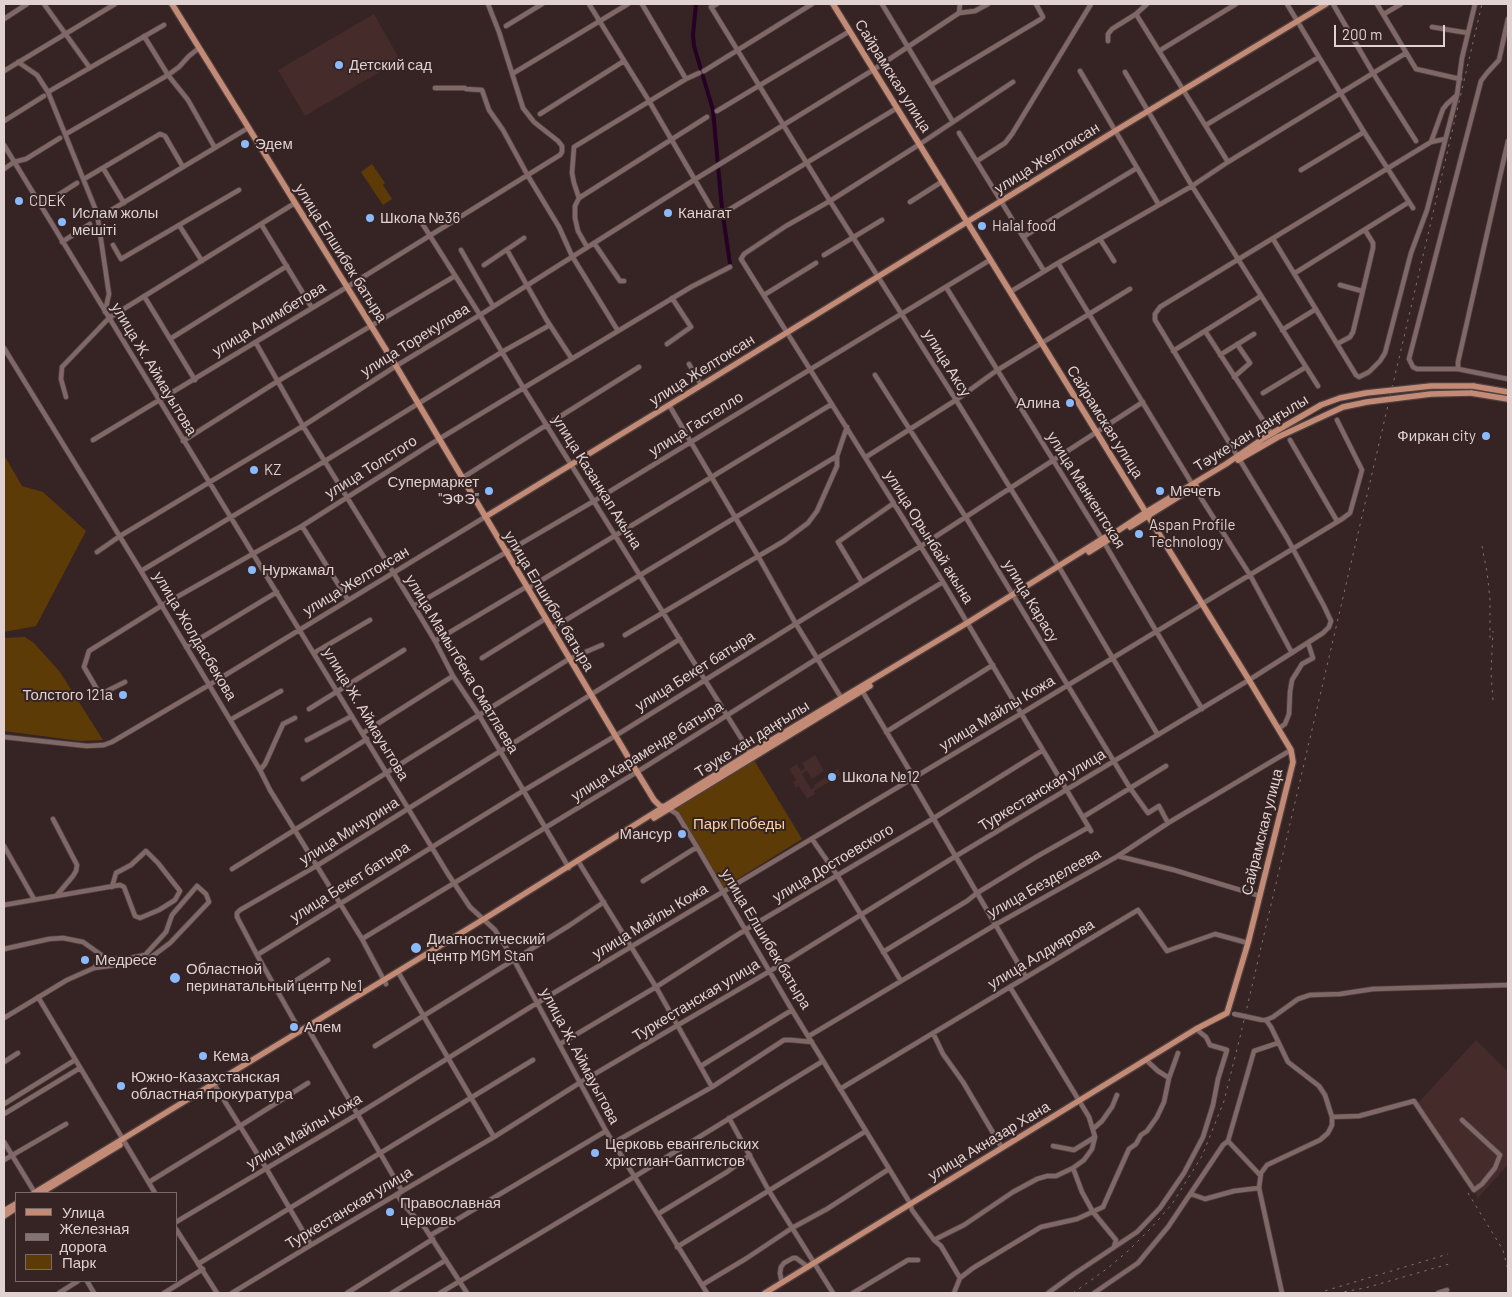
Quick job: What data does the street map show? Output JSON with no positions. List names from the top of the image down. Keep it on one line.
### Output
{"streets":{"main road":["Сайрамская улица","улица Желтоксан","улица Елшибек батыра","Тәуке хан даңғылы","улица Акназар Хана"],"street":["улица Алимбетова","улица Торекулова","улица Аксу","улица Ж. Аймауытова","улица Гастелло","улица Толстого","улица Казанкап Акына","улица Манкентская","улица Орынбай акына","улица Карасу","улица Жолдасбекова","улица Мамытбека Сматлаева","улица Бекет батыра","улица Майлы Кожа","улица Караменде батыра","Туркестанская улица","улица Мичурина","улица Достоевского","улица Безделеева","улица Алдиярова"]},"crossings":[["Сайрамская улица","улица Желтоксан"],["Сайрамская улица","улица Торекулова"],["Сайрамская улица","улица Гастелло"],["Сайрамская улица","Тәуке хан даңғылы"],["Сайрамская улица","улица Бекет батыра"],["Сайрамская улица","улица Майлы Кожа"],["Сайрамская улица","Туркестанская улица"],["Сайрамская улица","улица Безделеева"],["Сайрамская улица","улица Алдиярова"],["Сайрамская улица","улица Акназар Хана"],["улица Желтоксан","улица Елшибек батыра"],["улица Желтоксан","улица Аксу"],["улица Желтоксан","улица Ж. Аймауытова"],["улица Желтоксан","улица Казанкап Акына"],["улица Желтоксан","улица Орынбай акына"],["улица Желтоксан","улица Жолдасбекова"],["улица Желтоксан","улица Мамытбека Сматлаева"],["улица Елшибек батыра","улица Алимбетова"],["улица Елшибек батыра","улица Торекулова"],["улица Елшибек батыра","улица Гастелло"],["улица Елшибек батыра","Тәуке хан даңғылы"],["улица Елшибек батыра","улица Толстого"],["улица Елшибек батыра","улица Бекет батыра"],["улица Елшибек батыра","улица Майлы Кожа"],["улица Елшибек батыра","улица Караменде батыра"],["улица Елшибек батыра","Туркестанская улица"],["улица Елшибек батыра","улица Мичурина"],["улица Елшибек батыра","улица Достоевского"],["улица Елшибек батыра","улица Безделеева"],["улица Елшибек батыра","улица Алдиярова"],["улица Елшибек батыра","улица Акназар Хана"],["улица Алимбетова","улица Ж. Аймауытова"],["улица Алимбетова","улица Казанкап Акына"],["улица Алимбетова","улица Мамытбека Сматлаева"],["улица Торекулова","улица Аксу"],["улица Торекулова","улица Ж. Аймауытова"],["улица Торекулова","улица Казанкап Акына"],["улица Торекулова","улица Жолдасбекова"],["улица Торекулова","улица Мамытбека Сматлаева"],["улица Аксу","улица Гастелло"],["улица Аксу","Тәуке хан даңғылы"],["улица Аксу","улица Орынбай акына"],["улица Аксу","улица Бекет батыра"],["улица Аксу","улица Майлы Кожа"],["улица Аксу","Туркестанская улица"],["улица Ж. Аймауытова","Тәуке хан даңғылы"],["улица Ж. Аймауытова","улица Толстого"],["улица Ж. Аймауытова","улица Бекет батыра"],["улица Ж. Аймауытова","улица Майлы Кожа"],["улица Ж. Аймауытова","улица Караменде батыра"],["улица Ж. Аймауытова","Туркестанская улица"],["улица Ж. Аймауытова","улица Мичурина"],["улица Ж. Аймауытова","улица Достоевского"],["улица Гастелло","улица Казанкап Акына"],["улица Гастелло","улица Манкентская"],["улица Гастелло","улица Орынбай акына"],["улица Гастелло","улица Мамытбека Сматлаева"],["Тәуке хан даңғылы","улица Казанкап Акына"],["Тәуке хан даңғылы","улица Манкентская"],["Тәуке хан даңғылы","улица Орынбай акына"],["Тәуке хан даңғылы","улица Карасу"],["Тәуке хан даңғылы","улица Жолдасбекова"],["Тәуке хан даңғылы","улица Мамытбека Сматлаева"],["улица Толстого","улица Казанкап Акына"],["улица Толстого","улица Жолдасбекова"],["улица Толстого","улица Мамытбека Сматлаева"],["улица Казанкап Акына","улица Бекет батыра"],["улица Казанкап Акына","улица Караменде батыра"],["улица Казанкап Акына","улица Мичурина"],["улица Манкентская","улица Бекет батыра"],["улица Манкентская","улица Майлы Кожа"],["улица Манкентская","Туркестанская улица"],["улица Орынбай акына","улица Бекет батыра"],["улица Орынбай акына","улица Майлы Кожа"],["улица Орынбай акына","улица Караменде батыра"],["улица Орынбай акына","Туркестанская улица"],["улица Орынбай акына","улица Достоевского"],["улица Карасу","улица Бекет батыра"],["улица Карасу","улица Майлы Кожа"],["улица Карасу","Туркестанская улица"],["улица Карасу","улица Безделеева"],["улица Жолдасбекова","улица Бекет батыра"],["улица Жолдасбекова","улица Караменде батыра"],["улица Жолдасбекова","улица Мичурина"],["улица Мамытбека Сматлаева","улица Бекет батыра"],["улица Мамытбека Сматлаева","улица Караменде батыра"],["улица Мамытбека Сматлаева","улица Мичурина"],["улица Бекет батыра","улица Мичурина"],["улица Майлы Кожа","Туркестанская улица"]],"parks":["Парк Победы"],"places":["Детский сад","Эдем","CDEK","Канагат","Школа №36","Ислам жолы мешіті","Halal food","Алина","Фиркан city","KZ","Супермаркет \"ЭФЭ\"","Мечеть","Aspan Profile Technology","Нуржамал","Толстого 121а","Школа №12","Мансур","Диагностический центр MGM Stan","Медресе","Областной перинатальный центр №1","Алем","Кема","Южно-Казахстанская областная прокуратура","Церковь евангельских христиан-баптистов","Православная церковь"],"legend":["Улица","Железная дорога","Парк"],"scale_bar":"200 m"}
